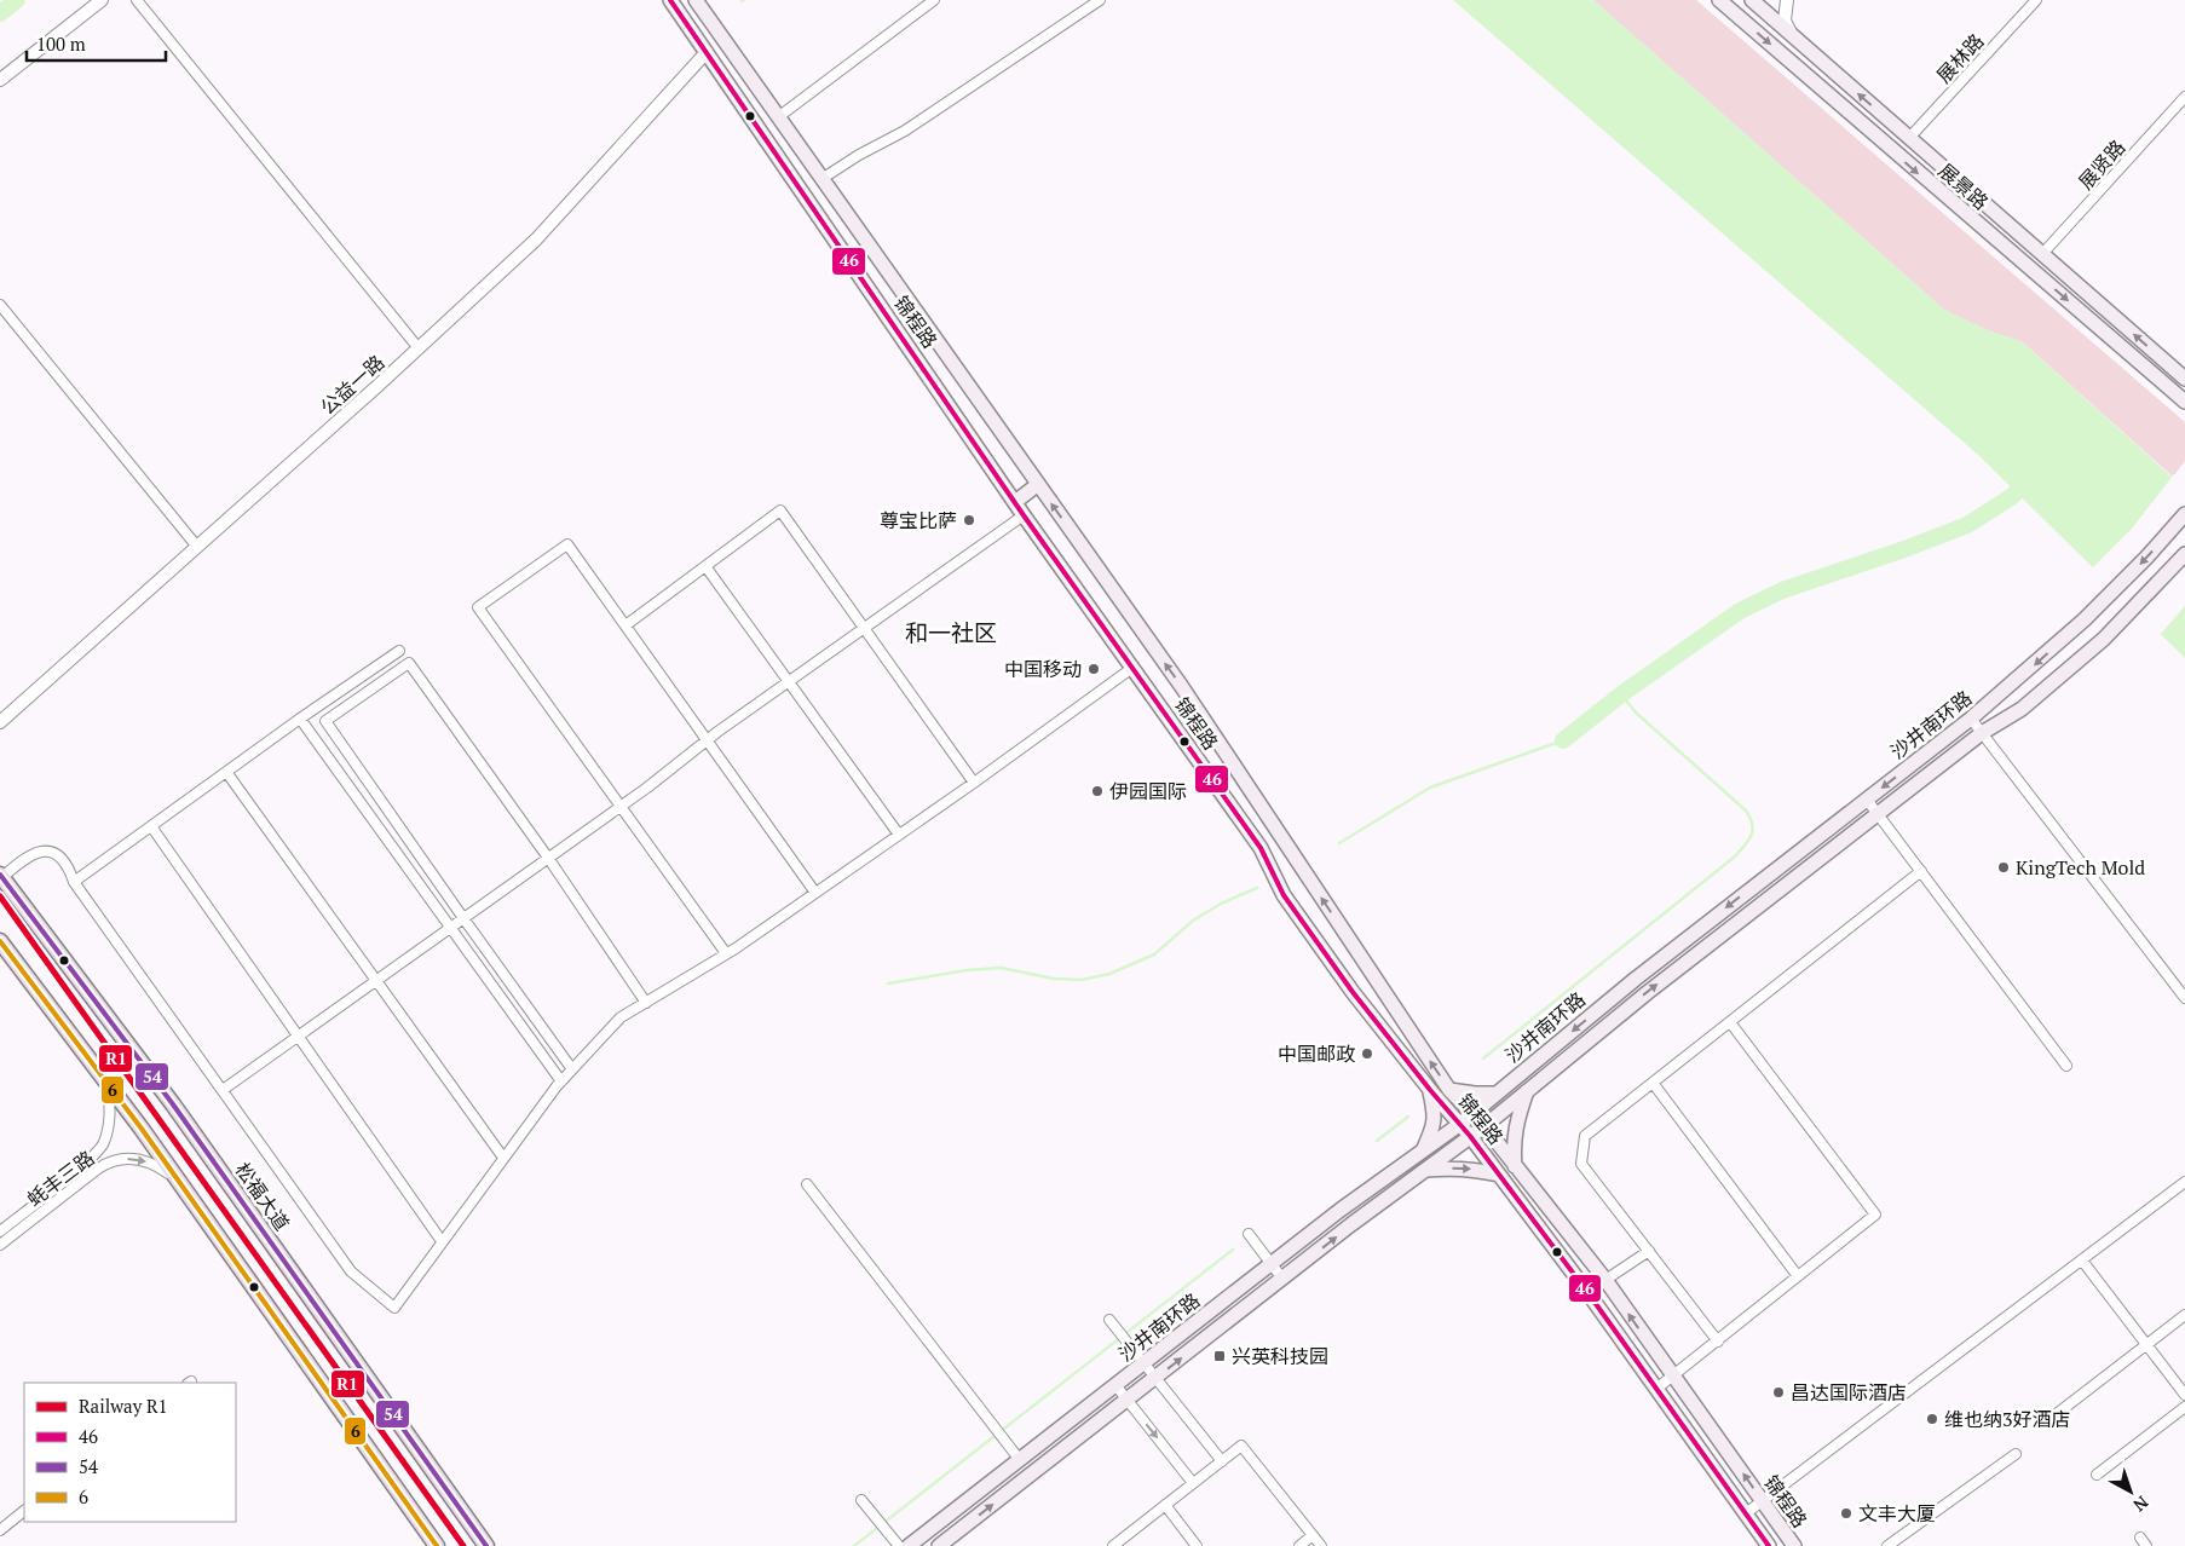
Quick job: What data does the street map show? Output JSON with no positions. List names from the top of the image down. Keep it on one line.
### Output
{"streets":{"main road":["展景路","锦程路","沙井南环路","松福大道"],"street":["展林路","展贤路","公益一路","蚝丰三路"]},"crossings":[["展林路","展景路"],["展贤路","展景路"],["锦程路","公益一路"],["锦程路","沙井南环路"]],"one_way":["蚝丰三路"],"districts":["和一社区"],"places":{"other":["尊宝比萨","中国移动","伊园国际","KingTech Mold","中国邮政","昌达国际酒店","维也纳3好酒店","文丰大厦"],"transit":["兴英科技园"]},"lines":["transit line 46","transit line 54","rail line R1","transit line 6"],"legend":["Railway R1","46","54","6"],"scale_bar":"100 m","north":"bottom right"}
